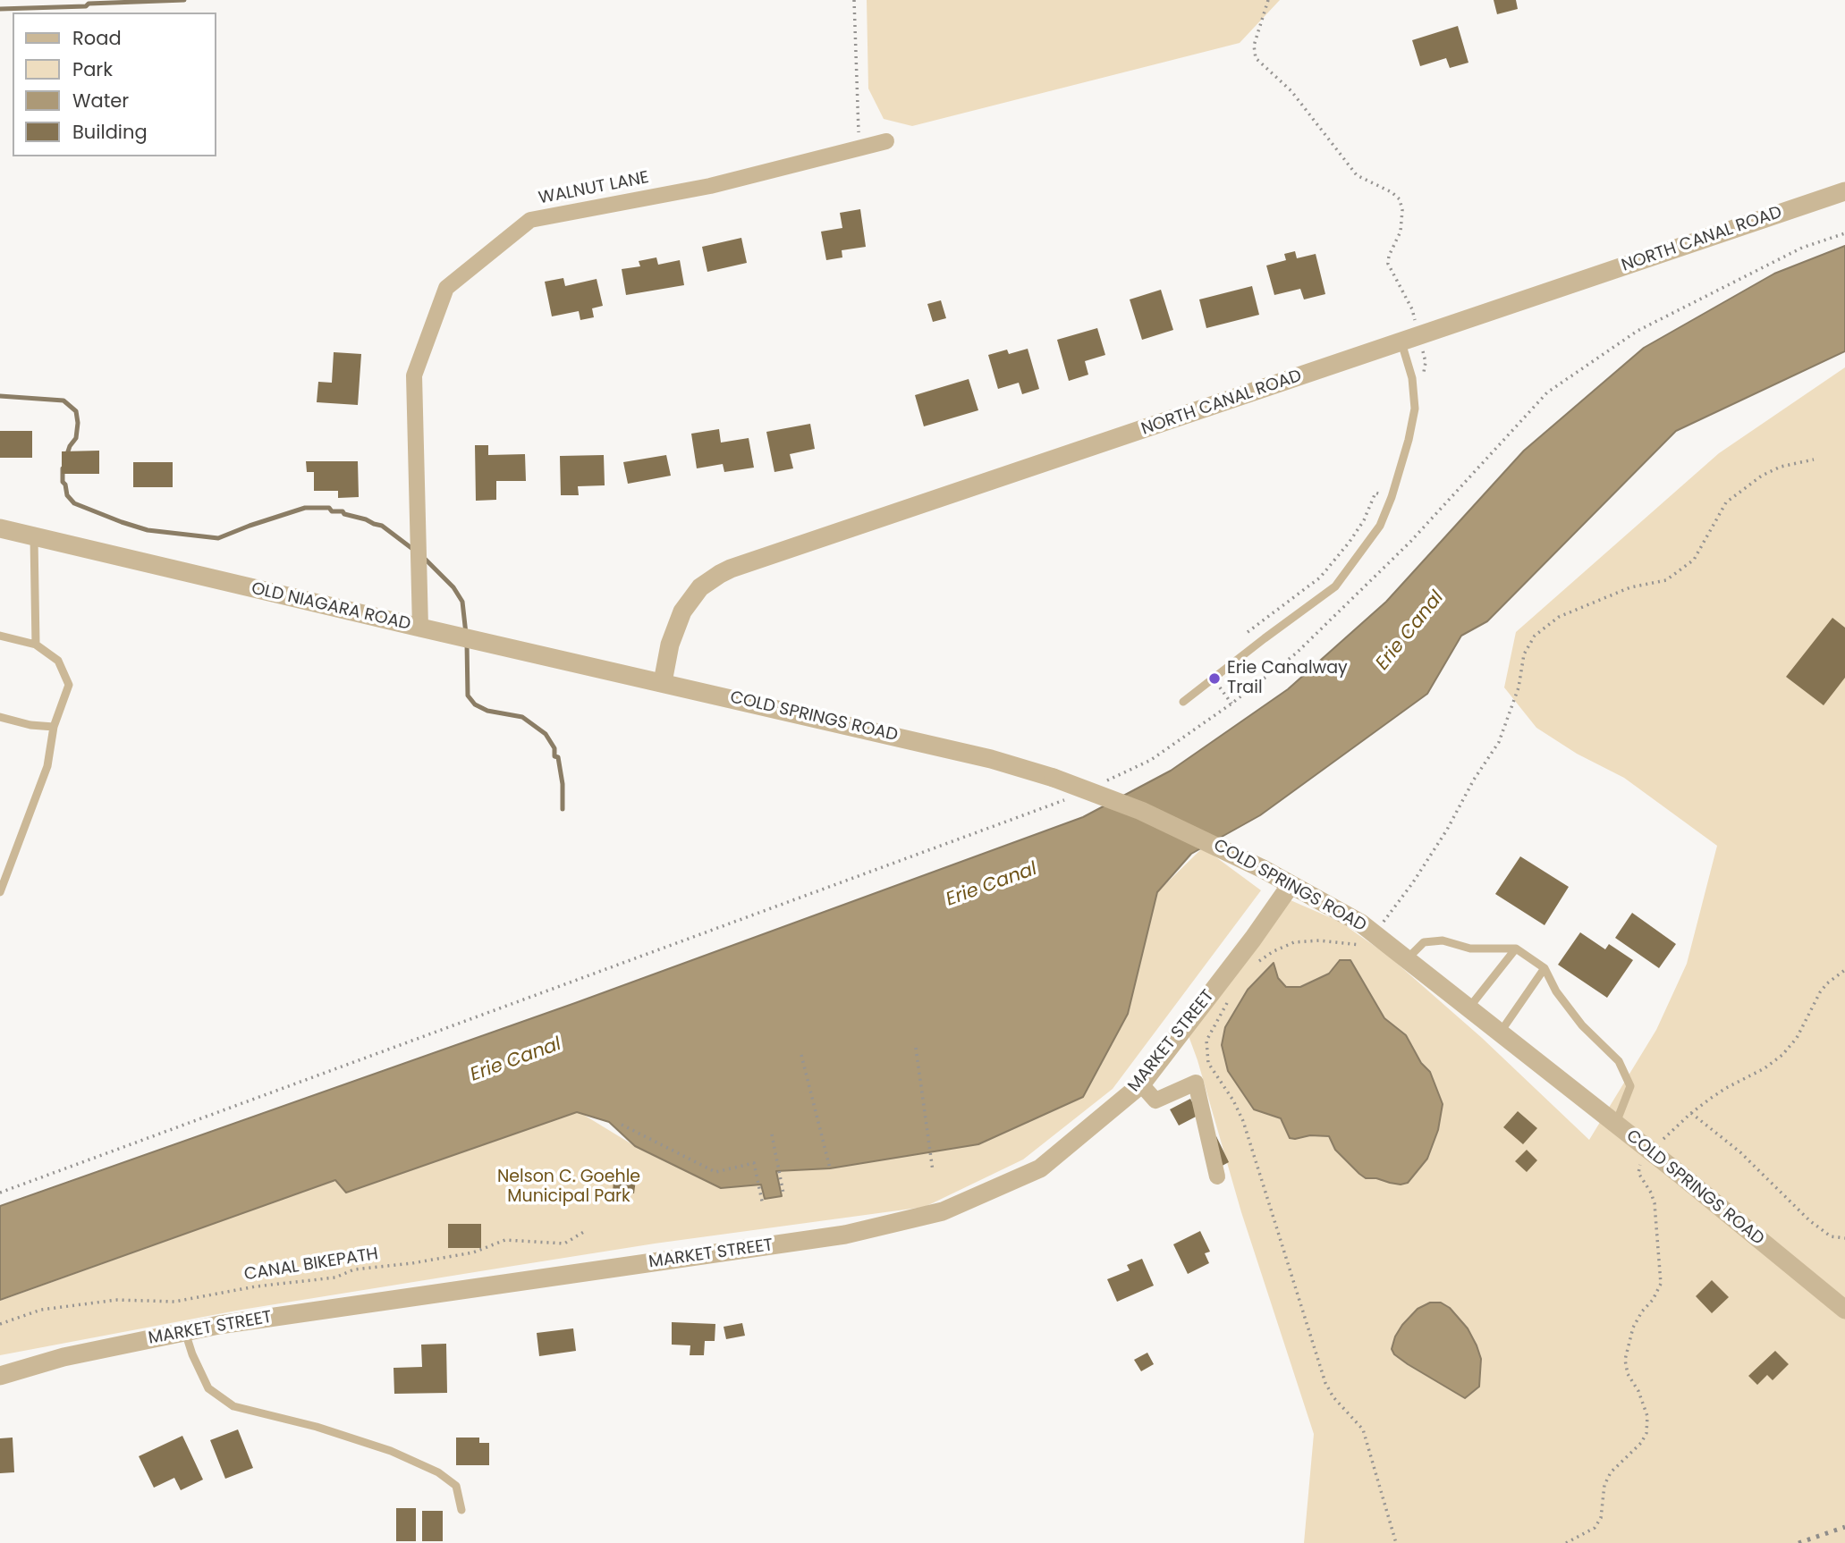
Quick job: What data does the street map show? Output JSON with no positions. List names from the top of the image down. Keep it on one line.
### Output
{"streets":{"street":["WALNUT LANE","NORTH CANAL ROAD","OLD NIAGARA ROAD","COLD SPRINGS ROAD","MARKET STREET"],"path":["CANAL BIKEPATH"]},"crossings":[["WALNUT LANE","OLD NIAGARA ROAD"],["NORTH CANAL ROAD","OLD NIAGARA ROAD"],["NORTH CANAL ROAD","COLD SPRINGS ROAD"],["OLD NIAGARA ROAD","COLD SPRINGS ROAD"],["COLD SPRINGS ROAD","MARKET STREET"]],"water":["Erie Canal"],"parks":["Nelson C. Goehle Municipal Park"],"places":["Erie Canalway Trail"],"legend":["Road","Park","Water","Building"]}
